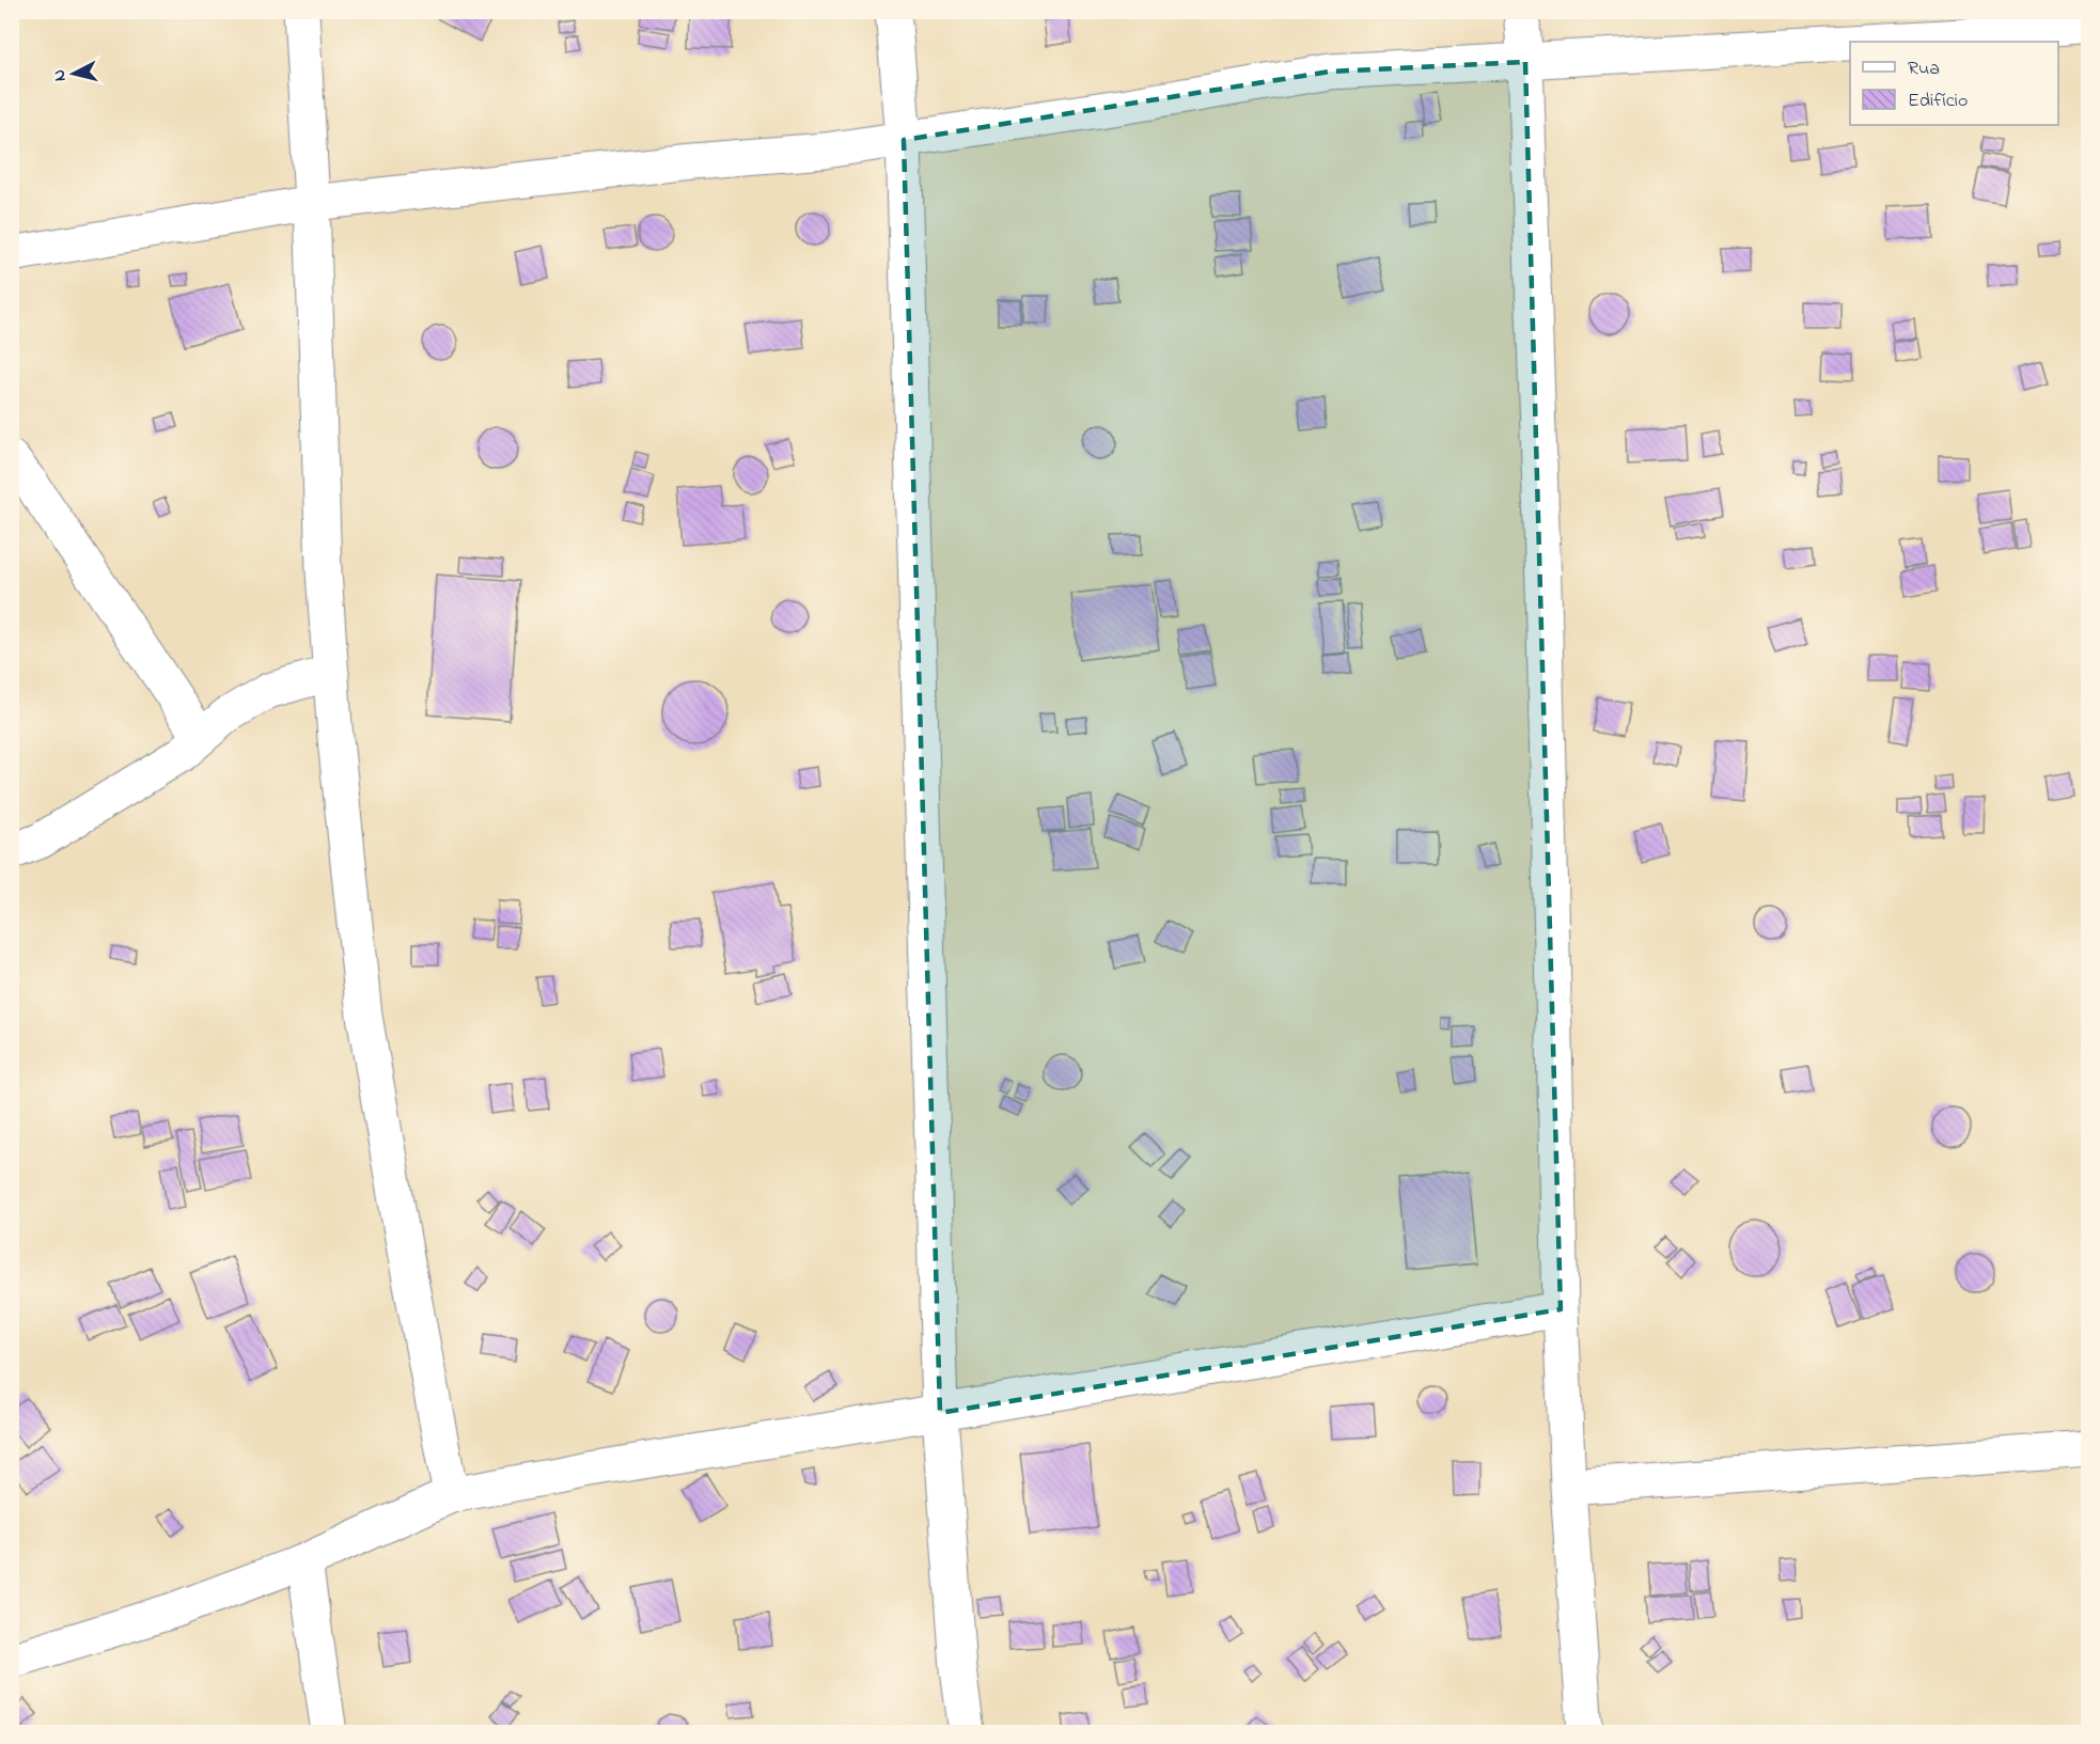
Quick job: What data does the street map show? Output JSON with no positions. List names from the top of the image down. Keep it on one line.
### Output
{"legend":["Rua","Edifício"],"north":"left"}
